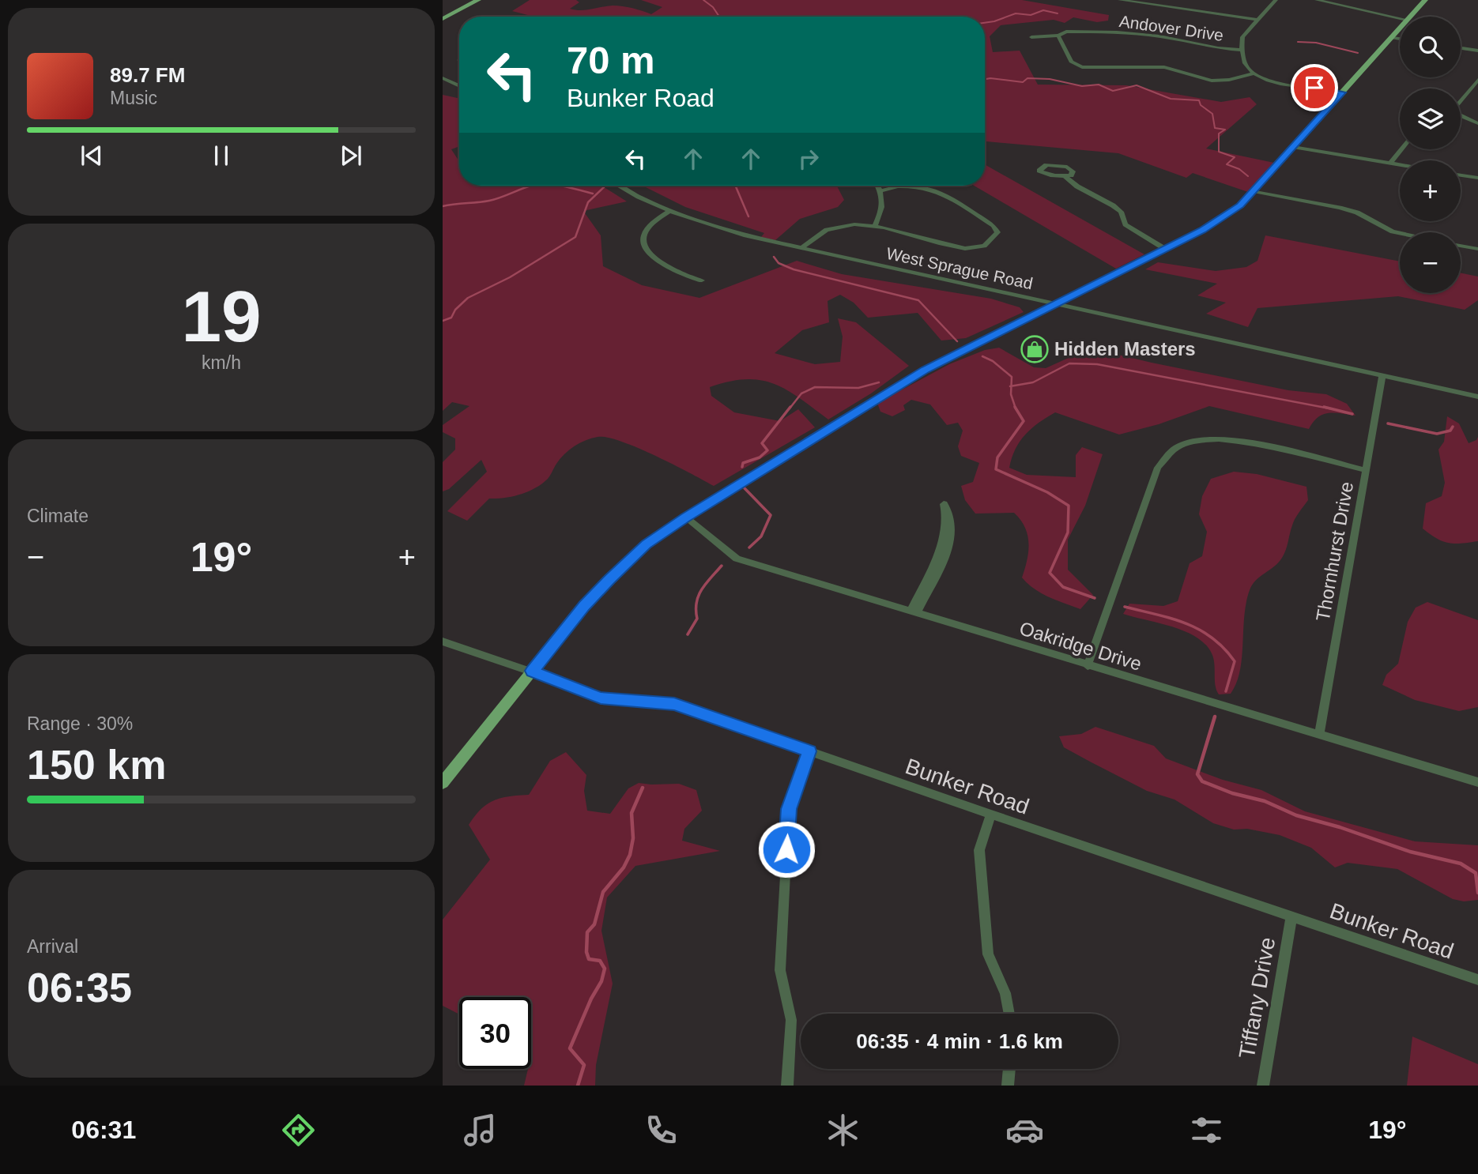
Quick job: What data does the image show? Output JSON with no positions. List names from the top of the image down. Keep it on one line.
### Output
{"streets":{"street":["Andover Drive","West Sprague Road","Thornhurst Drive","Oakridge Drive","Bunker Road","Tiffany Drive"]},"crossings":[["West Sprague Road","Thornhurst Drive"],["Thornhurst Drive","Oakridge Drive"],["Bunker Road","Tiffany Drive"]],"places":{"shop":["Hidden Masters"]},"page":{"map_buttons":["+","−"],"turn":["70 m","Bunker Road"],"song":["89.7 FM","Music"],"tile":[["19","km/h"],"Climate",["Range · 30%","150 km"],["Arrival","06:35"]],"heat":["−","19°","+"],"limit":"30","trip":"06:35 · 4 min · 1.6 km","tabs":["06:31","19°"]}}
